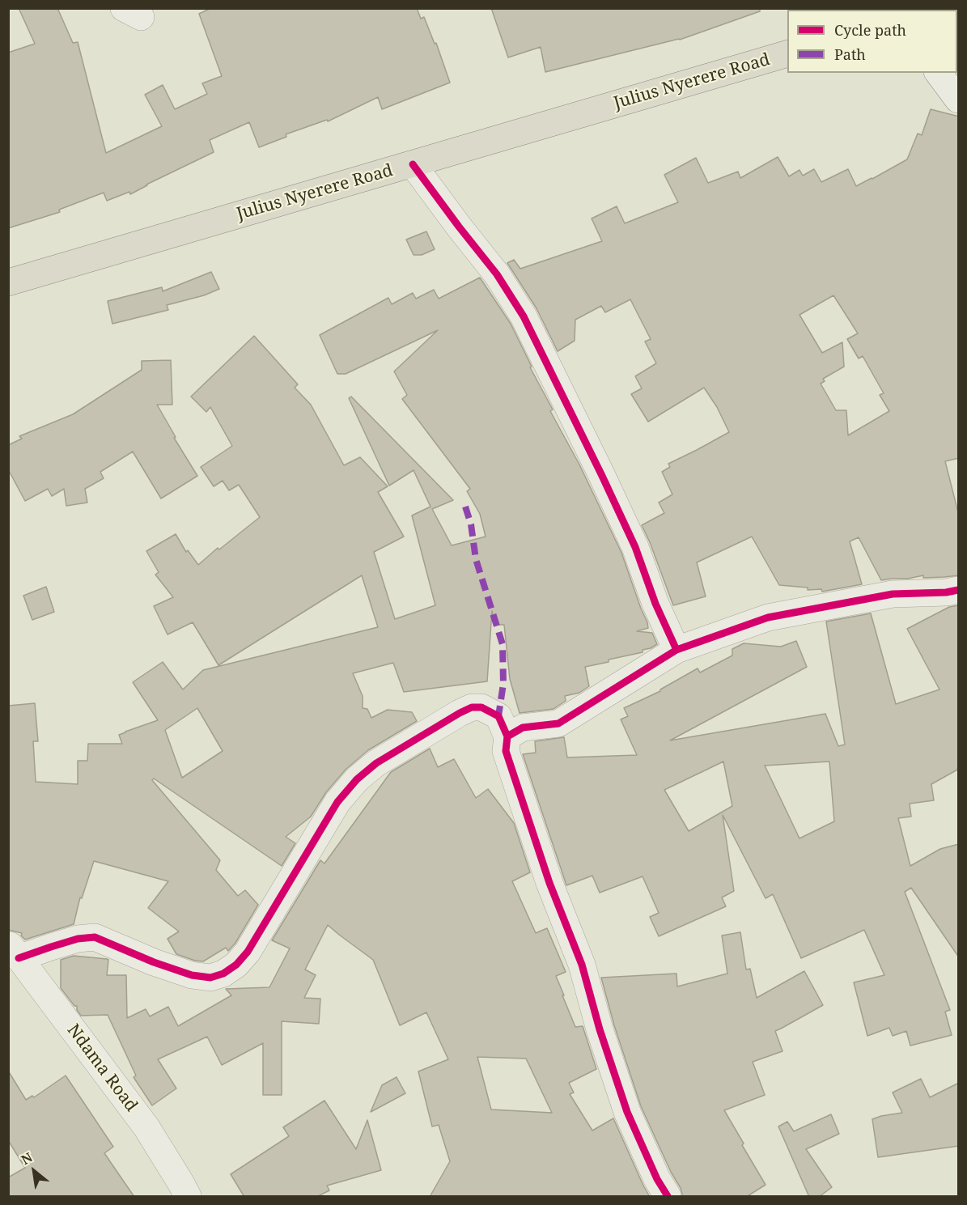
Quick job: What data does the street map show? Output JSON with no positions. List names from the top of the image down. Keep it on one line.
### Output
{"streets":{"highway":["Julius Nyerere Road"],"street":["Ndama Road"]},"legend":["Cycle path","Path"],"north":"top left"}
